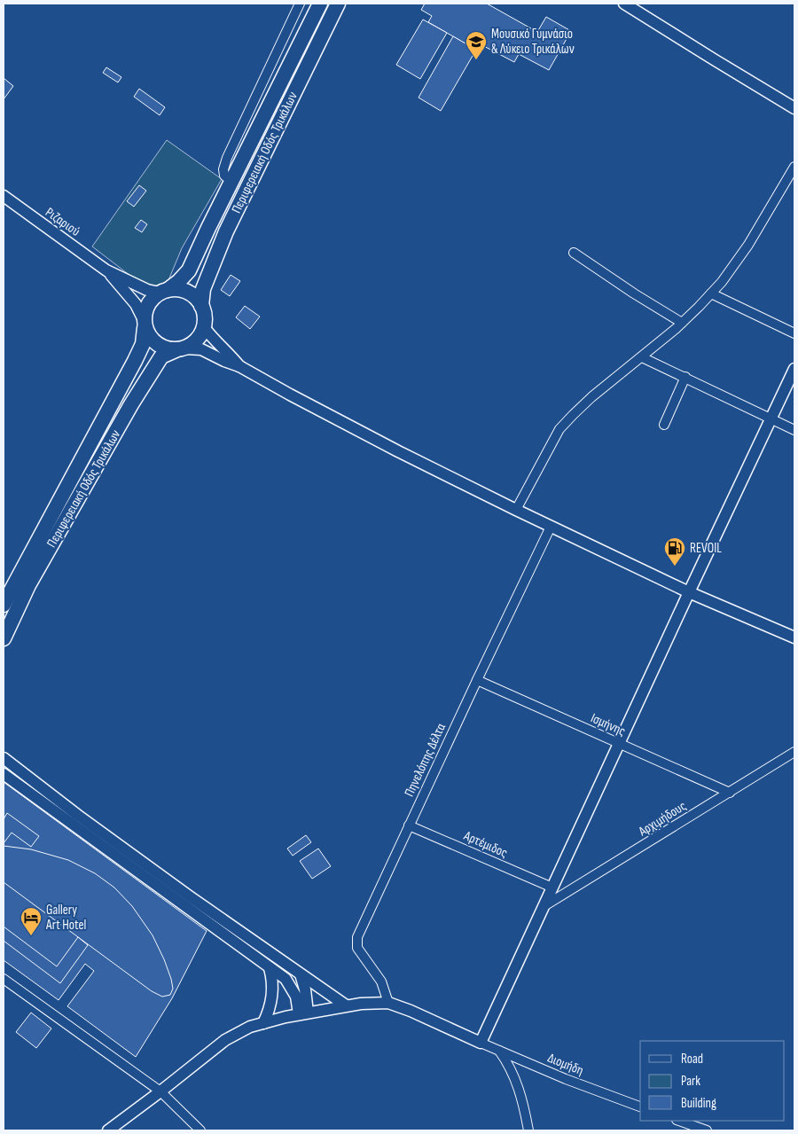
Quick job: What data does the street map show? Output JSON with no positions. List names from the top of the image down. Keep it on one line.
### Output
{"streets":{"main road":["Περιφερειακή Οδός Τρικάλων"],"street":["Ριζαριού","Ισμήνης","Πηνελόπης Δέλτα","Αρχιμήδους","Αρτέμιδος","Διομήδη"]},"crossings":[["Περιφερειακή Οδός Τρικάλων","Ριζαριού"],["Ισμήνης","Πηνελόπης Δέλτα"],["Ισμήνης","Αρχιμήδους"],["Πηνελόπης Δέλτα","Αρτέμιδος"]],"places":{"school or university":["Μουσικό Γυμνάσιο & Λύκειο Τρικάλων"],"fuel station":["REVOIL"],"hotel":["Gallery Art Hotel"]},"legend":["Road","Park","Building"]}
